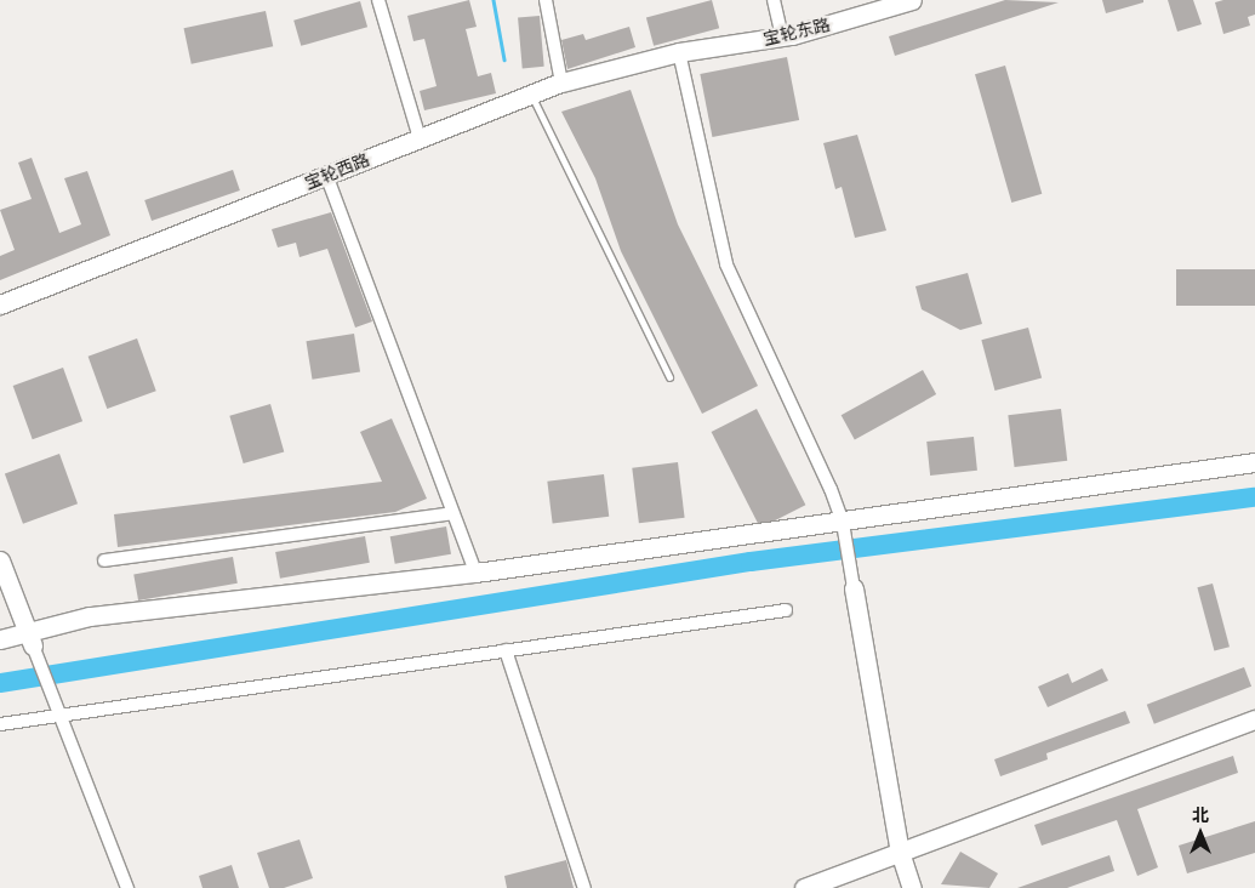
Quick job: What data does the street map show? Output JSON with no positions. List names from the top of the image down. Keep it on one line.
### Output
{"streets":{"street":["宝轮东路","宝轮西路"]},"crossings":[["宝轮东路","宝轮西路"]],"north":"top"}
